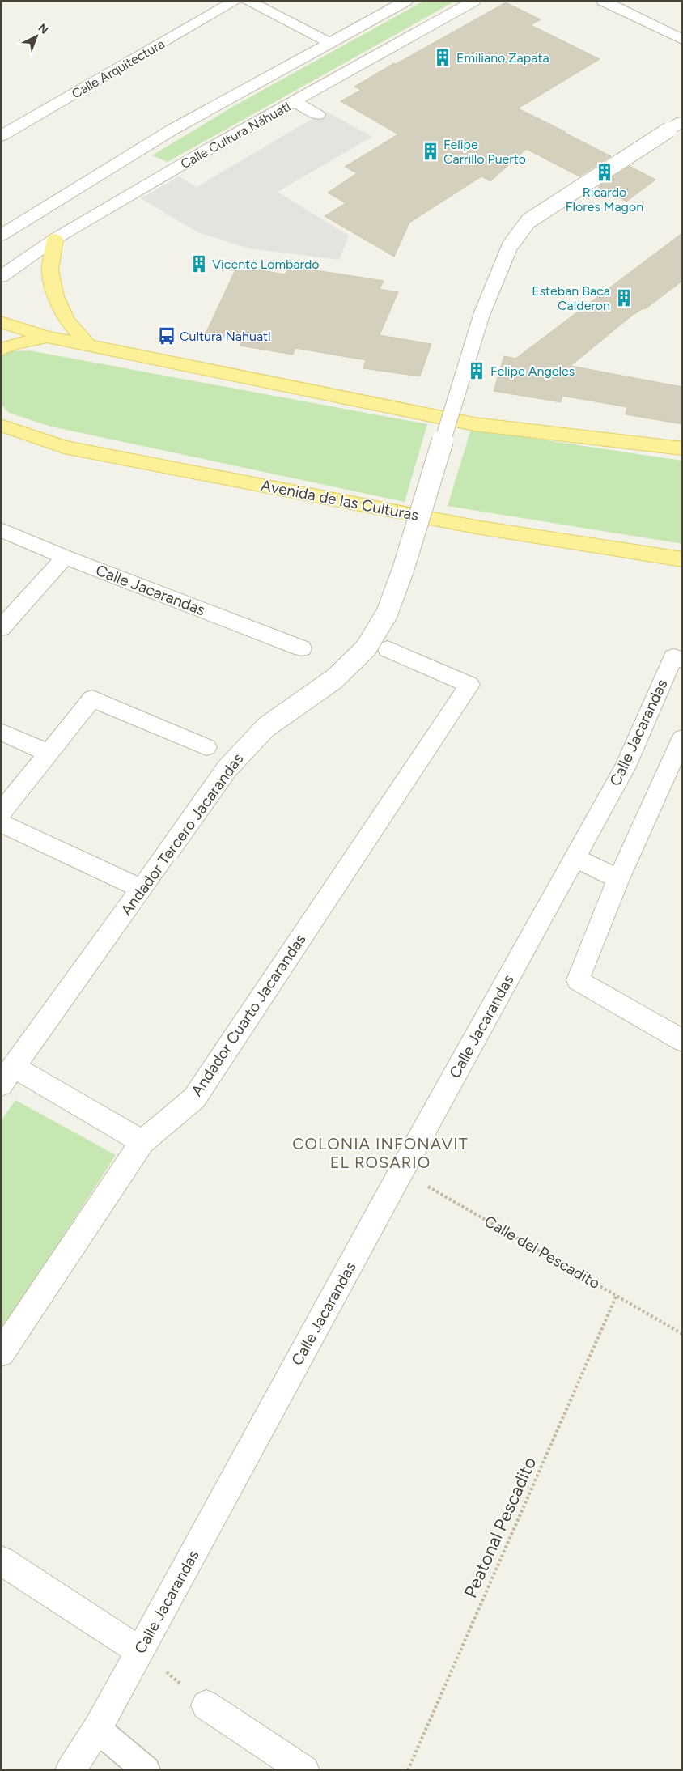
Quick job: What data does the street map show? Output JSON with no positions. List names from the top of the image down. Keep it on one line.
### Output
{"streets":{"main road":["Avenida de las Culturas"],"street":["Calle Arquitectura","Calle Cultura Náhuatl","Calle Jacarandas","Andador Tercero Jacarandas","Andador Cuarto Jacarandas"],"path":["Calle del Pescadito","Peatonal Pescadito"]},"crossings":[["Calle Jacarandas","Calle del Pescadito"],["Calle del Pescadito","Peatonal Pescadito"]],"districts":["COLONIA INFONAVIT EL ROSARIO"],"places":{"building":["Emiliano Zapata","Felipe Carrillo Puerto","Ricardo Flores Magon","Vicente Lombardo","Esteban Baca Calderon","Felipe Angeles"],"bus stop":["Cultura Nahuatl"]},"north":"top right"}
